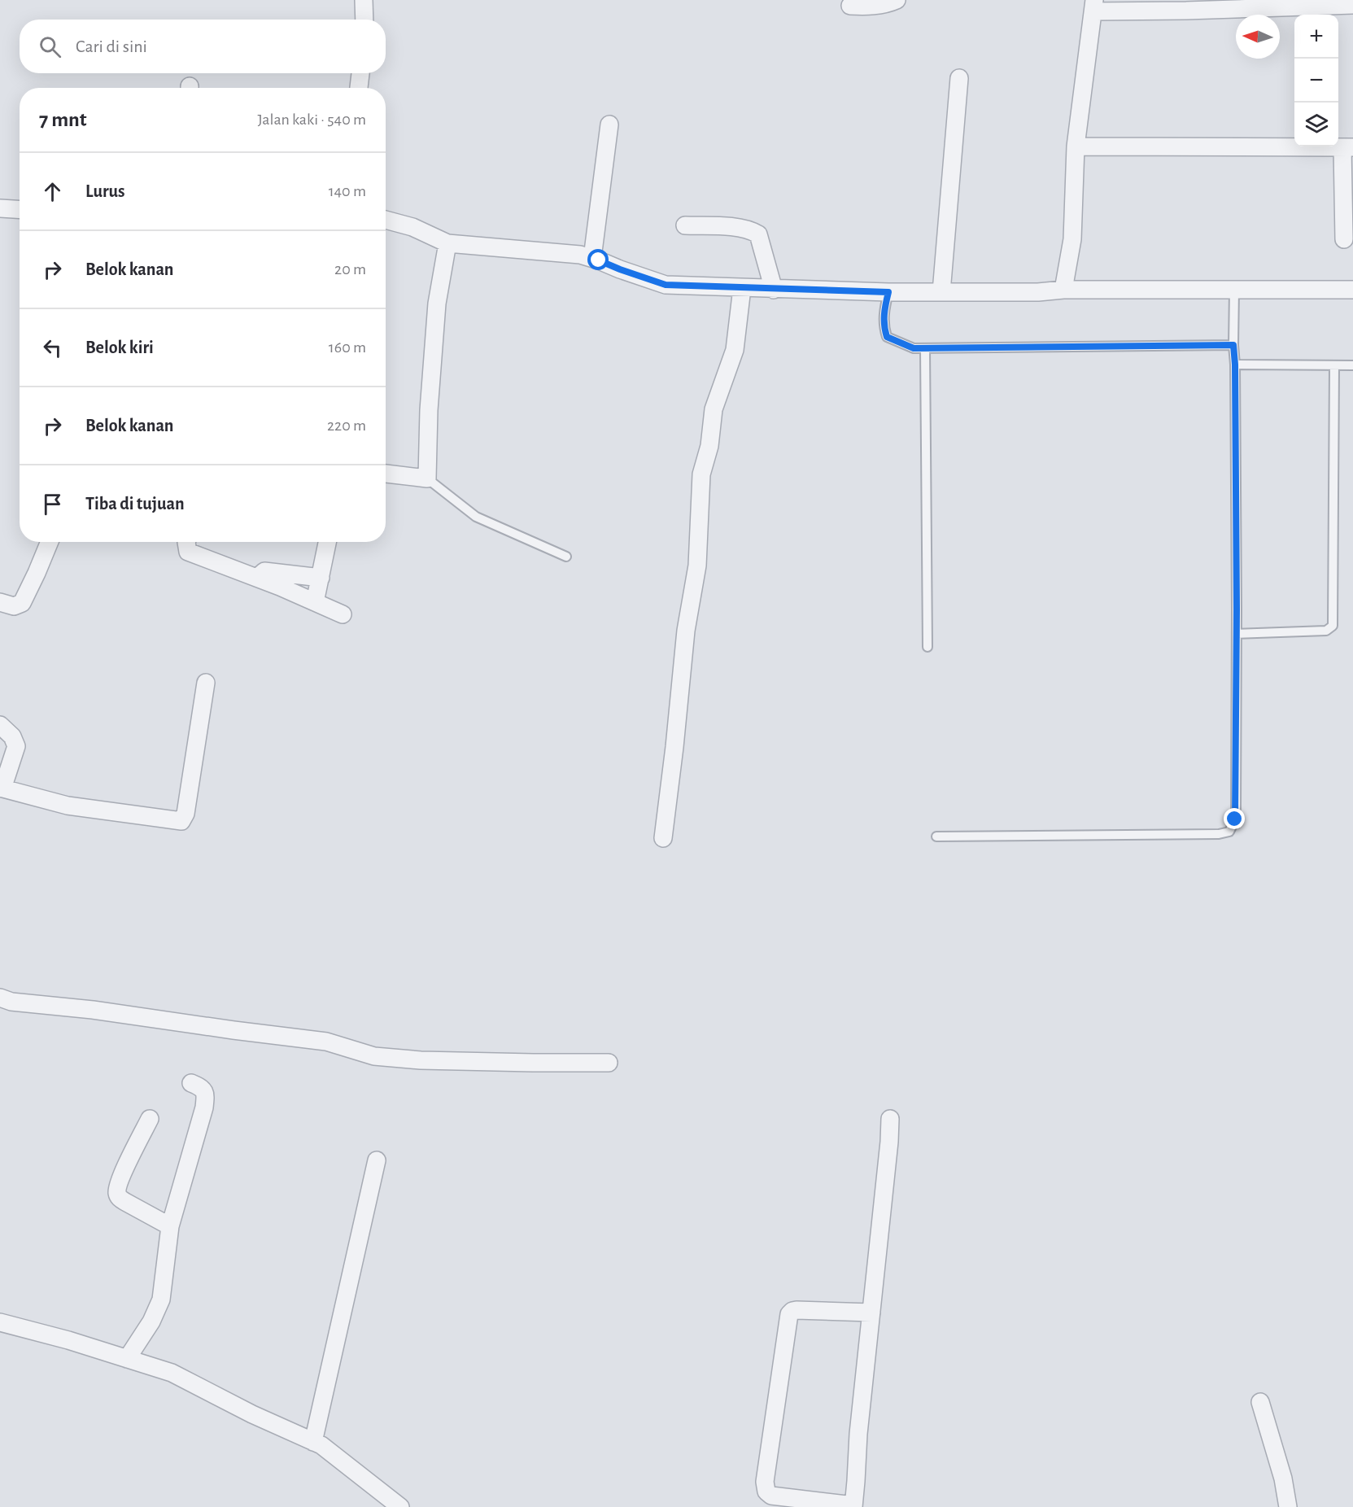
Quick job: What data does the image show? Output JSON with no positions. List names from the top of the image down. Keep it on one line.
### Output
{"north":"left","page":{"map_buttons":["+","−"],"search":"Cari di sini","heading":["7 mnt","Jalan kaki · 540 m"],"list":[["Lurus","140 m"],["Belok kanan","20 m"],["Belok kiri","160 m"],["Belok kanan","220 m"],"Tiba di tujuan"]}}
